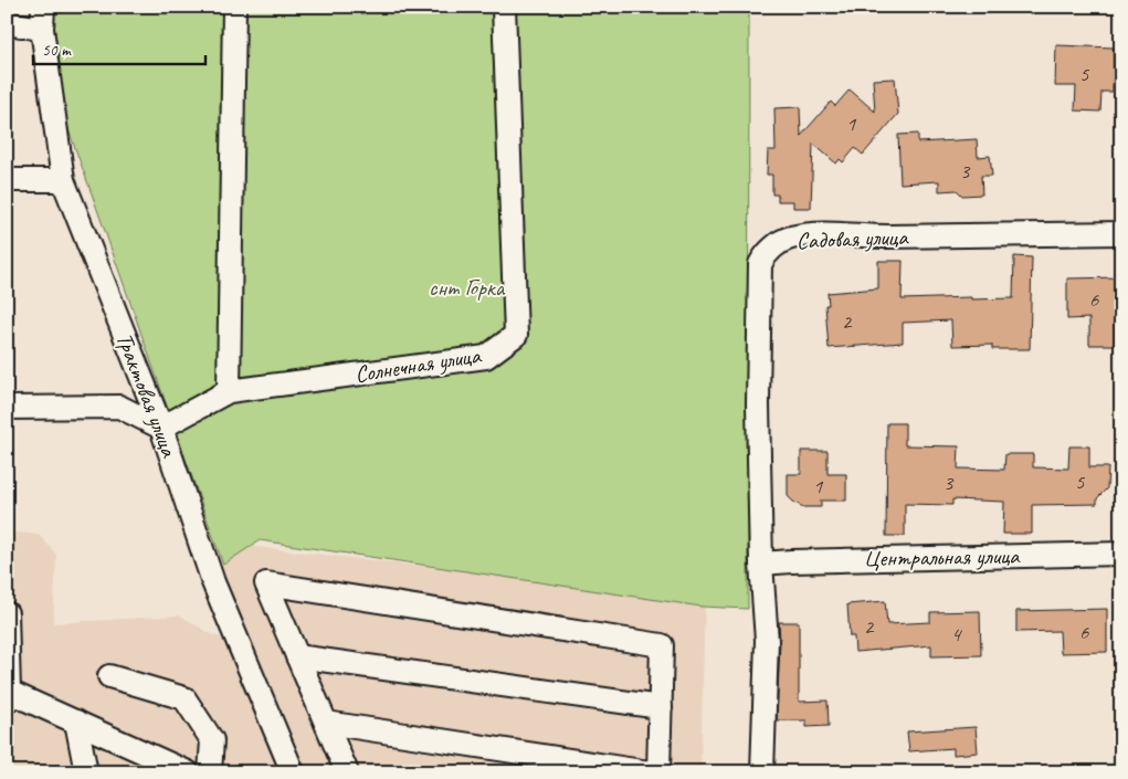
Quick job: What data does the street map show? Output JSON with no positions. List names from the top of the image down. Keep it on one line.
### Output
{"streets":{"street":["Садовая улица","Солнечная улица","Трактовая улица","Центральная улица"]},"crossings":[["Садовая улица","Центральная улица"],["Солнечная улица","Трактовая улица"]],"parks":["снт Горка"],"house_numbers":["5","1","3","6","2","5","3","1","2","6","4"],"scale_bar":"50 m"}
